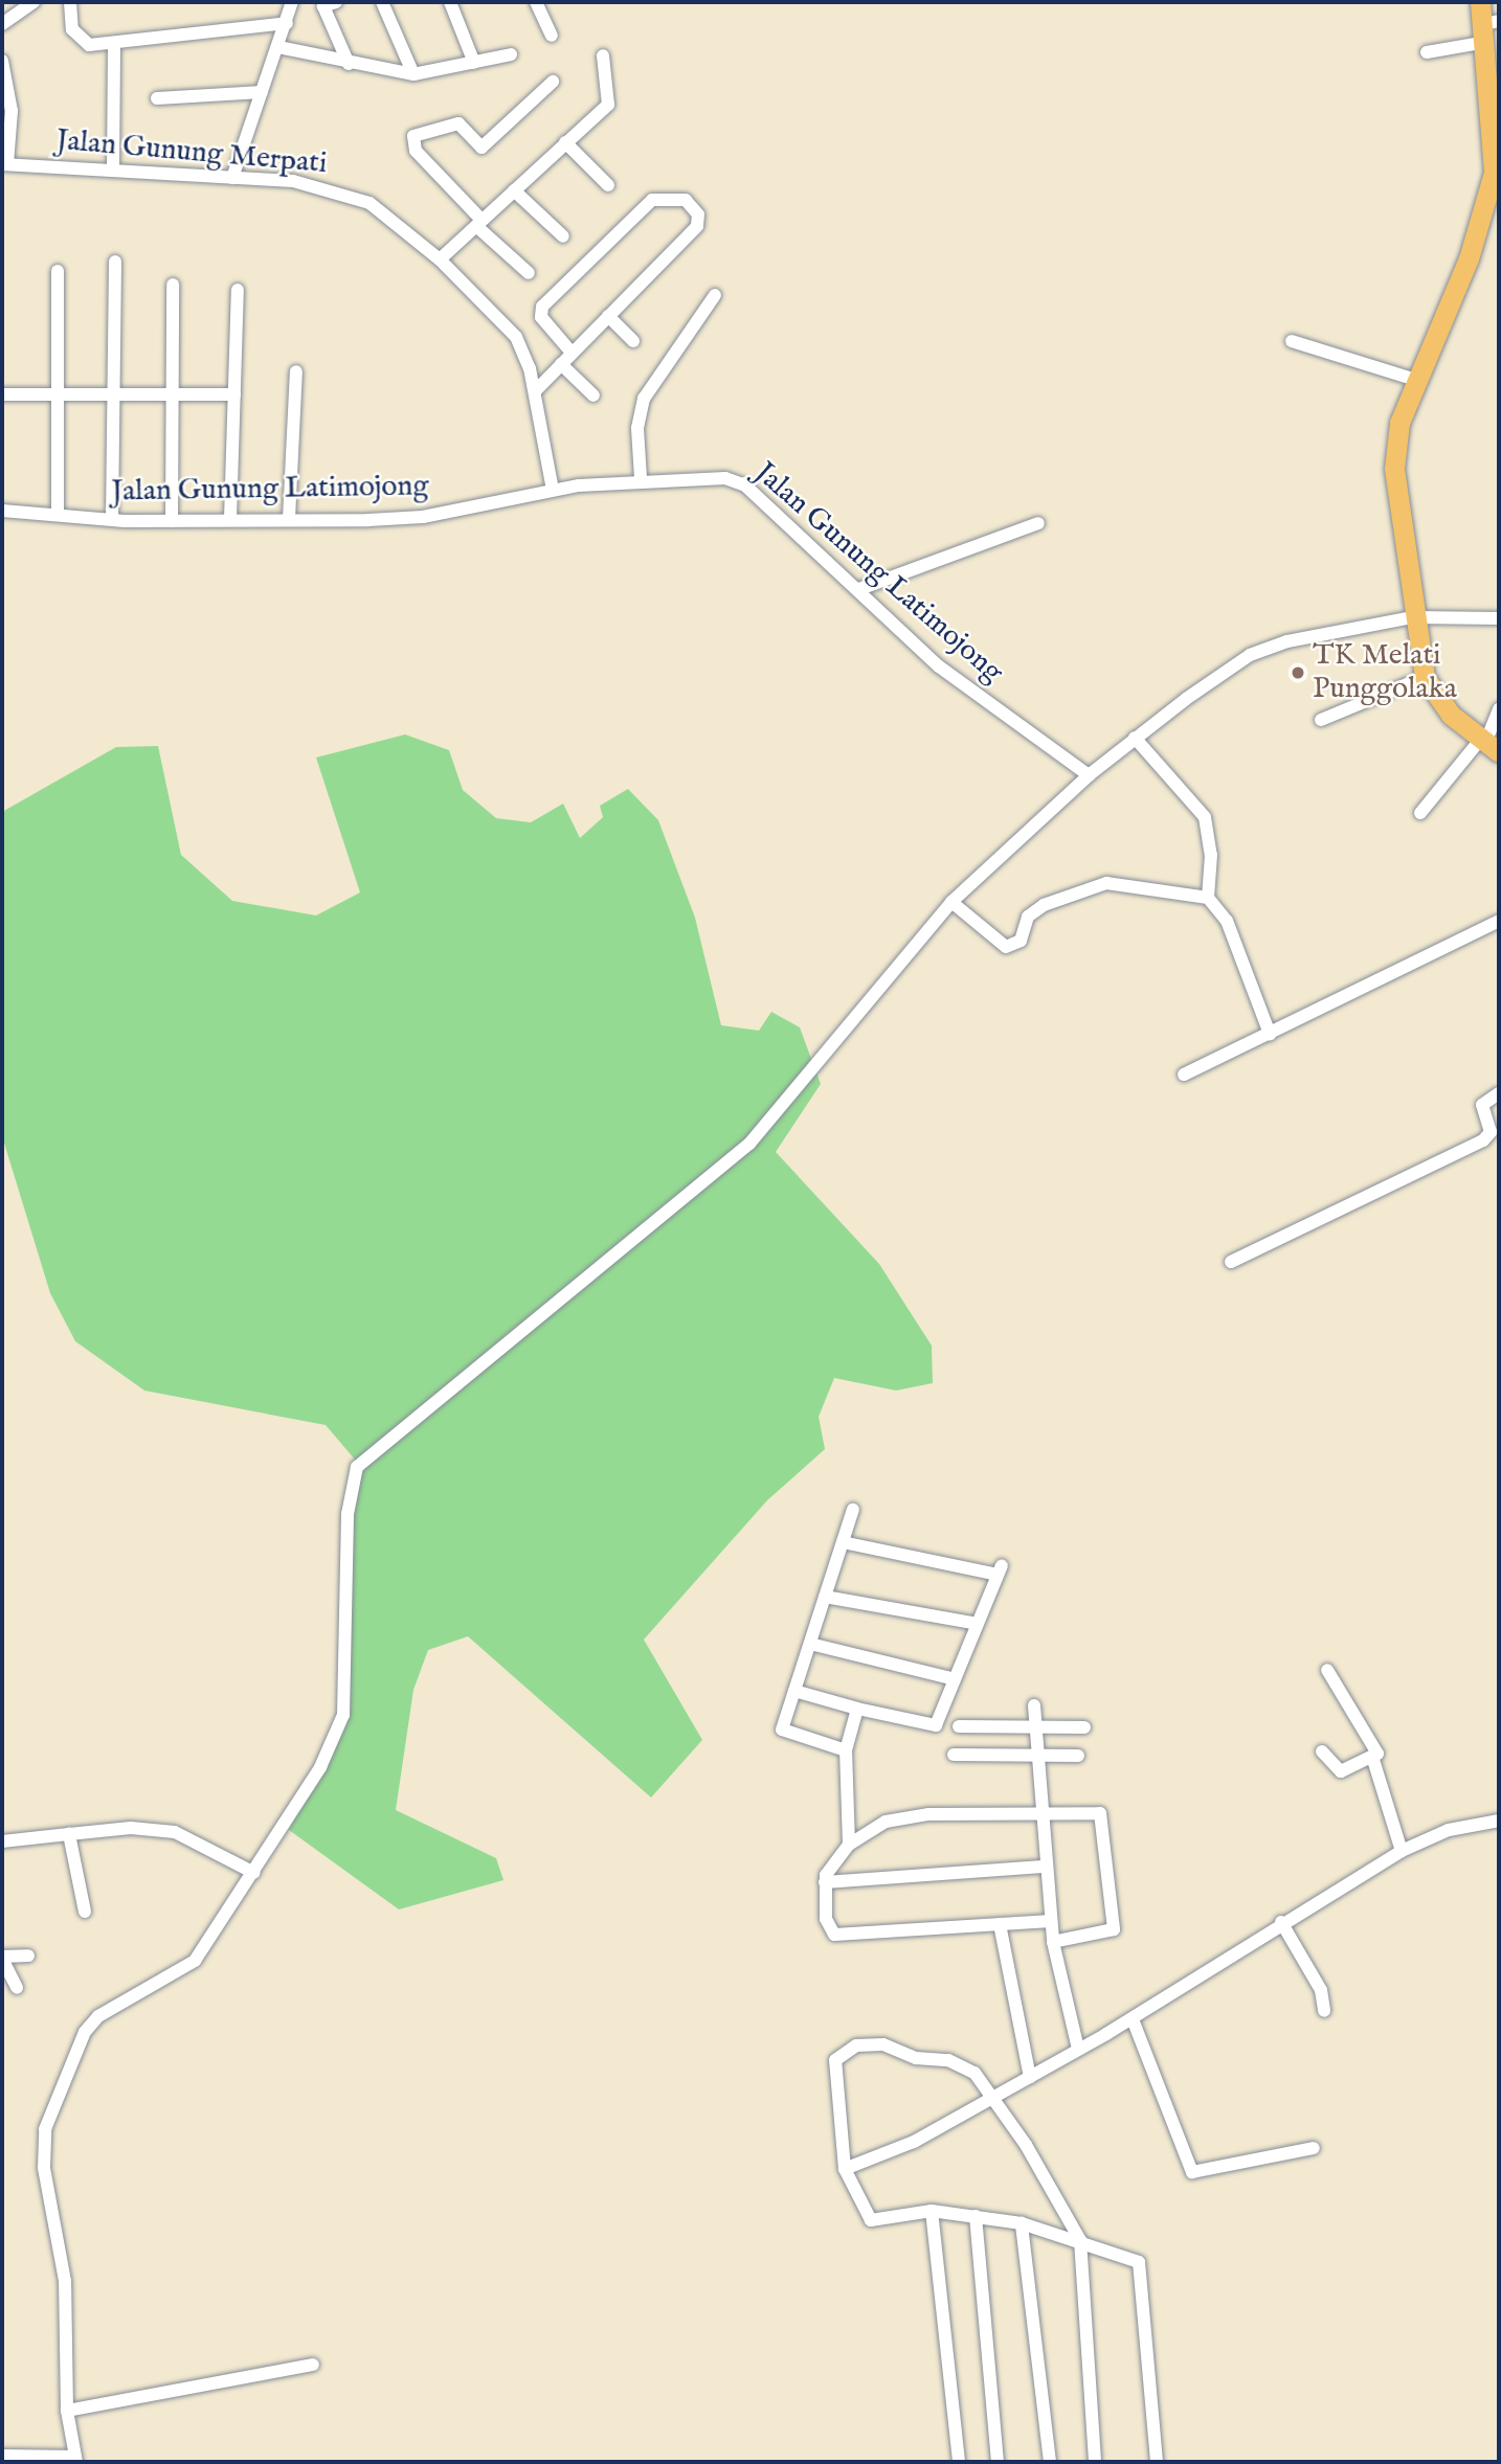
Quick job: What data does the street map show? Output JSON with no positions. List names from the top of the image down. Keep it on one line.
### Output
{"streets":{"street":["Jalan Gunung Merpati","Jalan Gunung Latimojong"]},"crossings":[["Jalan Gunung Merpati","Jalan Gunung Latimojong"]],"places":["TK Melati Punggolaka"]}
